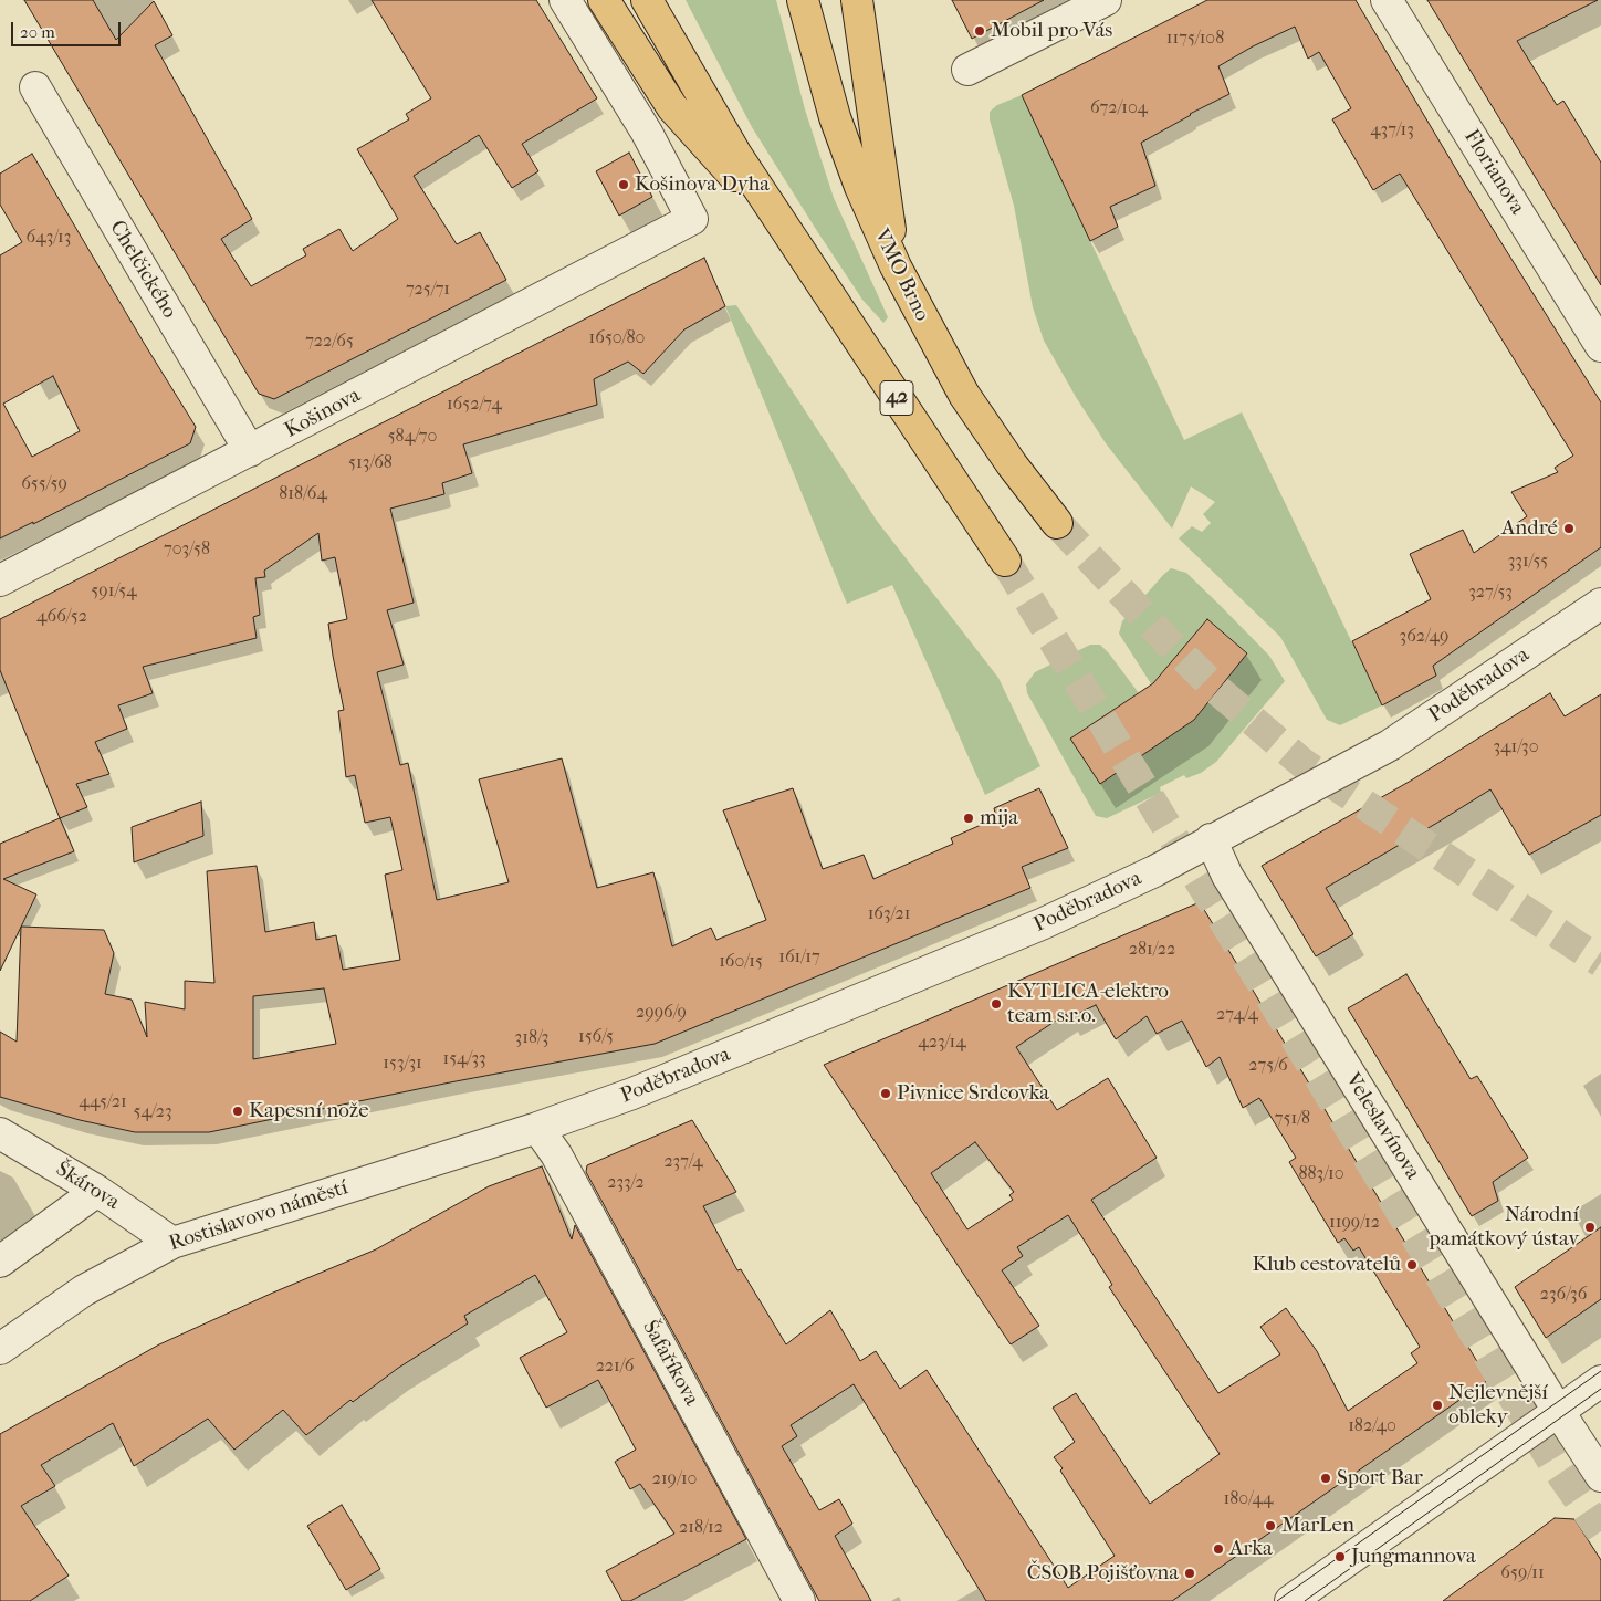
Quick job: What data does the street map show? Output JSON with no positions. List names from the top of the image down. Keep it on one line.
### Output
{"streets":{"highway":["VMO Brno","42"],"street":["Florianova","Chelčického","Košinova","Poděbradova","Veleslavínova","Škárova","Rostislavovo náměstí","Šafaříkova"]},"crossings":[["Chelčického","Košinova"],["Poděbradova","Veleslavínova"],["Poděbradova","Rostislavovo náměstí"],["Poděbradova","Šafaříkova"],["Škárova","Rostislavovo náměstí"],["Rostislavovo náměstí","Šafaříkova"]],"places":["Mobil pro Vás","Košinova Dyha","André","mija","KYTLICA-elektro team s.r.o.","Pivnice Srdcovka","Kapesní nože","Národní památkový ústav","Klub cestovatelů","Nejlevnější obleky","Sport Bar","MarLen","Arka","Jungmannova","ČSOB Pojišťovna"],"house_numbers":["1175/108","672/104","437/13","643/13","725/71","1650/80","722/65","1652/74","584/70","513/68","655/59","818/64","703/58","331/55","591/54","327/53","466/52","362/49","341/30","163/21","281/22","161/17","160/15","2996/9","274/4","156/5","318/3","423/14","154/33","153/31","275/6","445/21","54/23","751/8","237/4","883/10","233/2","1199/12","236/36","221/6","182/40","219/10","180/44","218/12","659/11"],"scale_bar":"20 m"}
